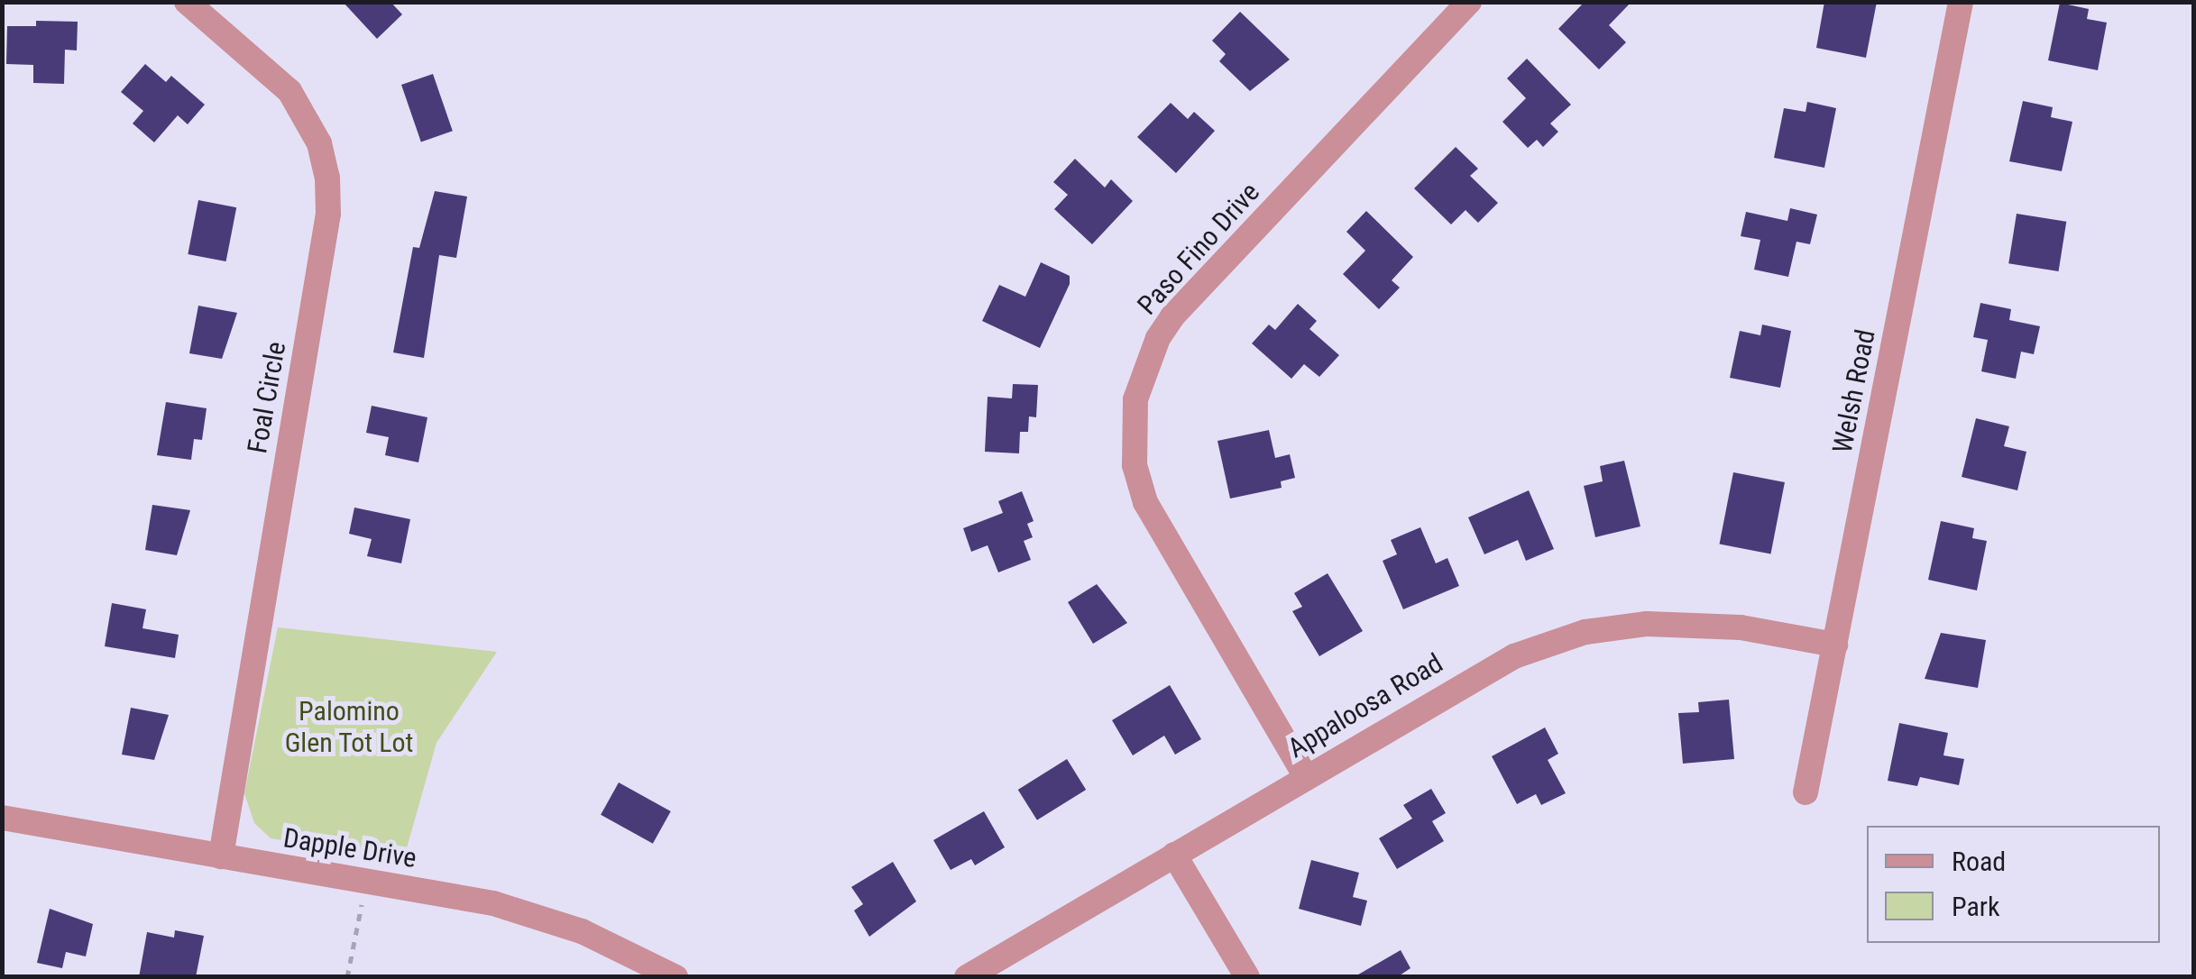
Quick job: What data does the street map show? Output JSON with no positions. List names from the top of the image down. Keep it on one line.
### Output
{"streets":{"street":["Paso Fino Drive","Welsh Road","Foal Circle","Appaloosa Road","Dapple Drive"]},"crossings":[["Paso Fino Drive","Appaloosa Road"],["Welsh Road","Appaloosa Road"],["Foal Circle","Dapple Drive"]],"parks":["Palomino Glen Tot Lot"],"legend":["Road","Park"]}
